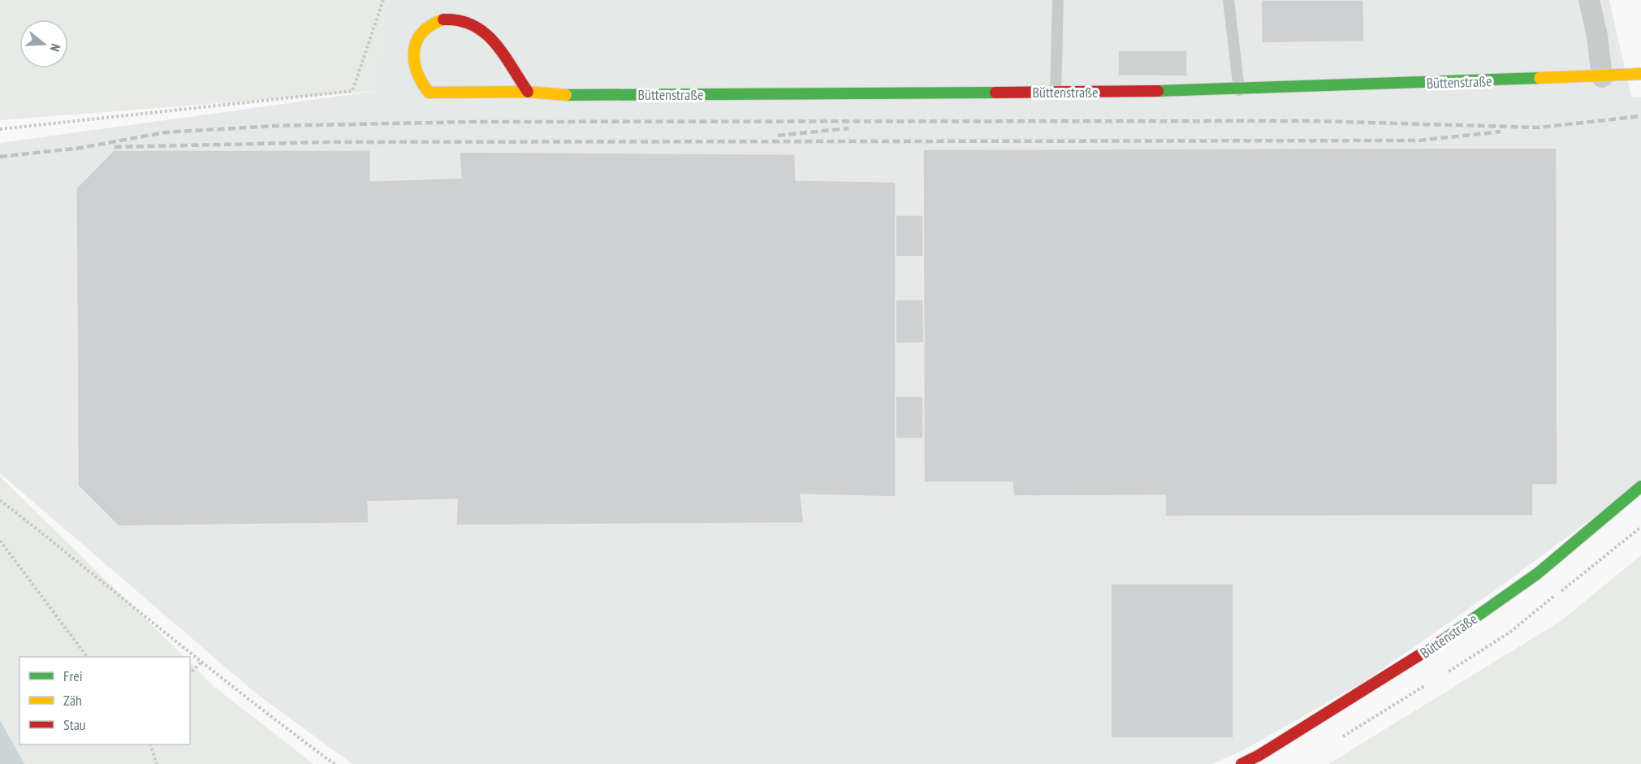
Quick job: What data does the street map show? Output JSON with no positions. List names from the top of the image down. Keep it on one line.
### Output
{"streets":{"street":["Büttenstraße"]},"legend":["Frei","Zäh","Stau"],"north":"right"}
